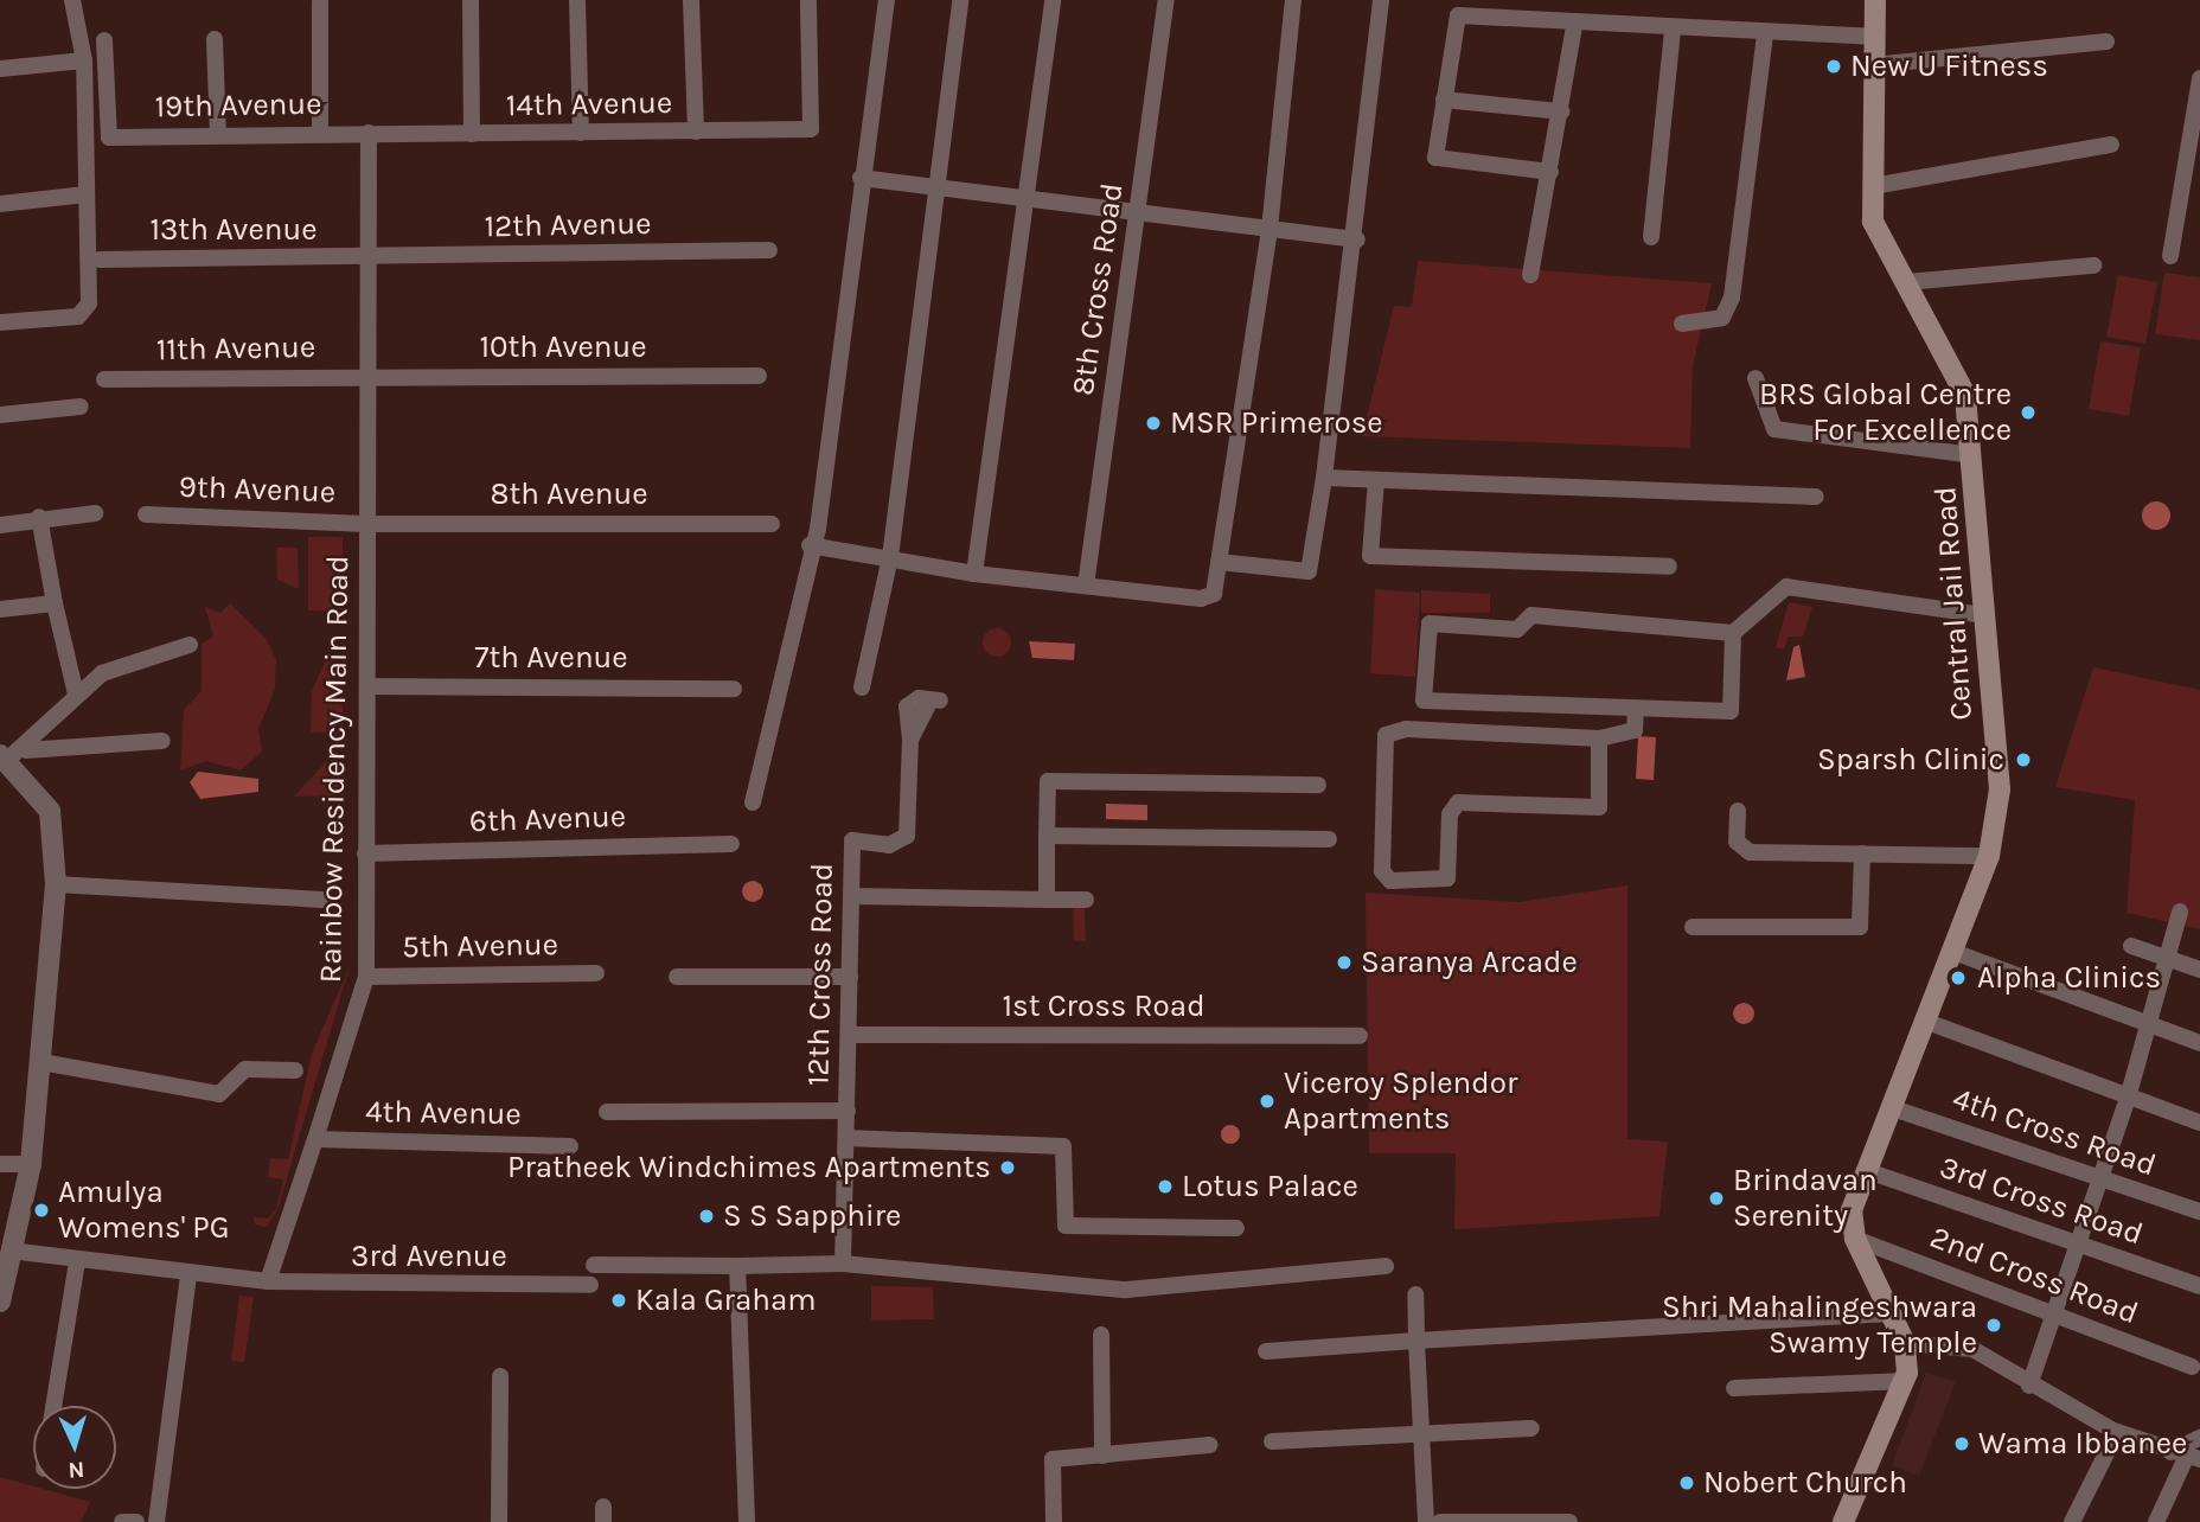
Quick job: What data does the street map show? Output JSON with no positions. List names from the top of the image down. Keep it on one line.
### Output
{"streets":{"main road":["Central Jail Road"],"street":["14th Avenue","19th Avenue","12th Avenue","13th Avenue","8th Cross Road","10th Avenue","11th Avenue","9th Avenue","8th Avenue","7th Avenue","Rainbow Residency Main Road","6th Avenue","5th Avenue","12th Cross Road","1st Cross Road","4th Avenue","4th Cross Road","3rd Cross Road","3rd Avenue","2nd Cross Road"]},"crossings":[["14th Avenue","19th Avenue"],["14th Avenue","Rainbow Residency Main Road"],["19th Avenue","Rainbow Residency Main Road"],["12th Avenue","13th Avenue"],["12th Avenue","Rainbow Residency Main Road"],["13th Avenue","Rainbow Residency Main Road"],["10th Avenue","11th Avenue"],["10th Avenue","Rainbow Residency Main Road"],["11th Avenue","Rainbow Residency Main Road"],["9th Avenue","8th Avenue"],["9th Avenue","Rainbow Residency Main Road"],["8th Avenue","Rainbow Residency Main Road"],["Central Jail Road","4th Cross Road"],["Central Jail Road","3rd Cross Road"],["Central Jail Road","2nd Cross Road"],["7th Avenue","Rainbow Residency Main Road"],["Rainbow Residency Main Road","6th Avenue"],["Rainbow Residency Main Road","5th Avenue"],["Rainbow Residency Main Road","4th Avenue"],["Rainbow Residency Main Road","3rd Avenue"],["12th Cross Road","1st Cross Road"]],"places":["New U Fitness","BRS Global Centre For Excellence","MSR Primerose","Sparsh Clinic","Saranya Arcade","Alpha Clinics","Viceroy Splendor Apartments","Pratheek Windchimes Apartments","Lotus Palace","Brindavan Serenity","Amulya Womens' PG","S S Sapphire","Kala Graham","Shri Mahalingeshwara Swamy Temple","Wama Ibbanee","Nobert Church"],"north":"bottom"}
